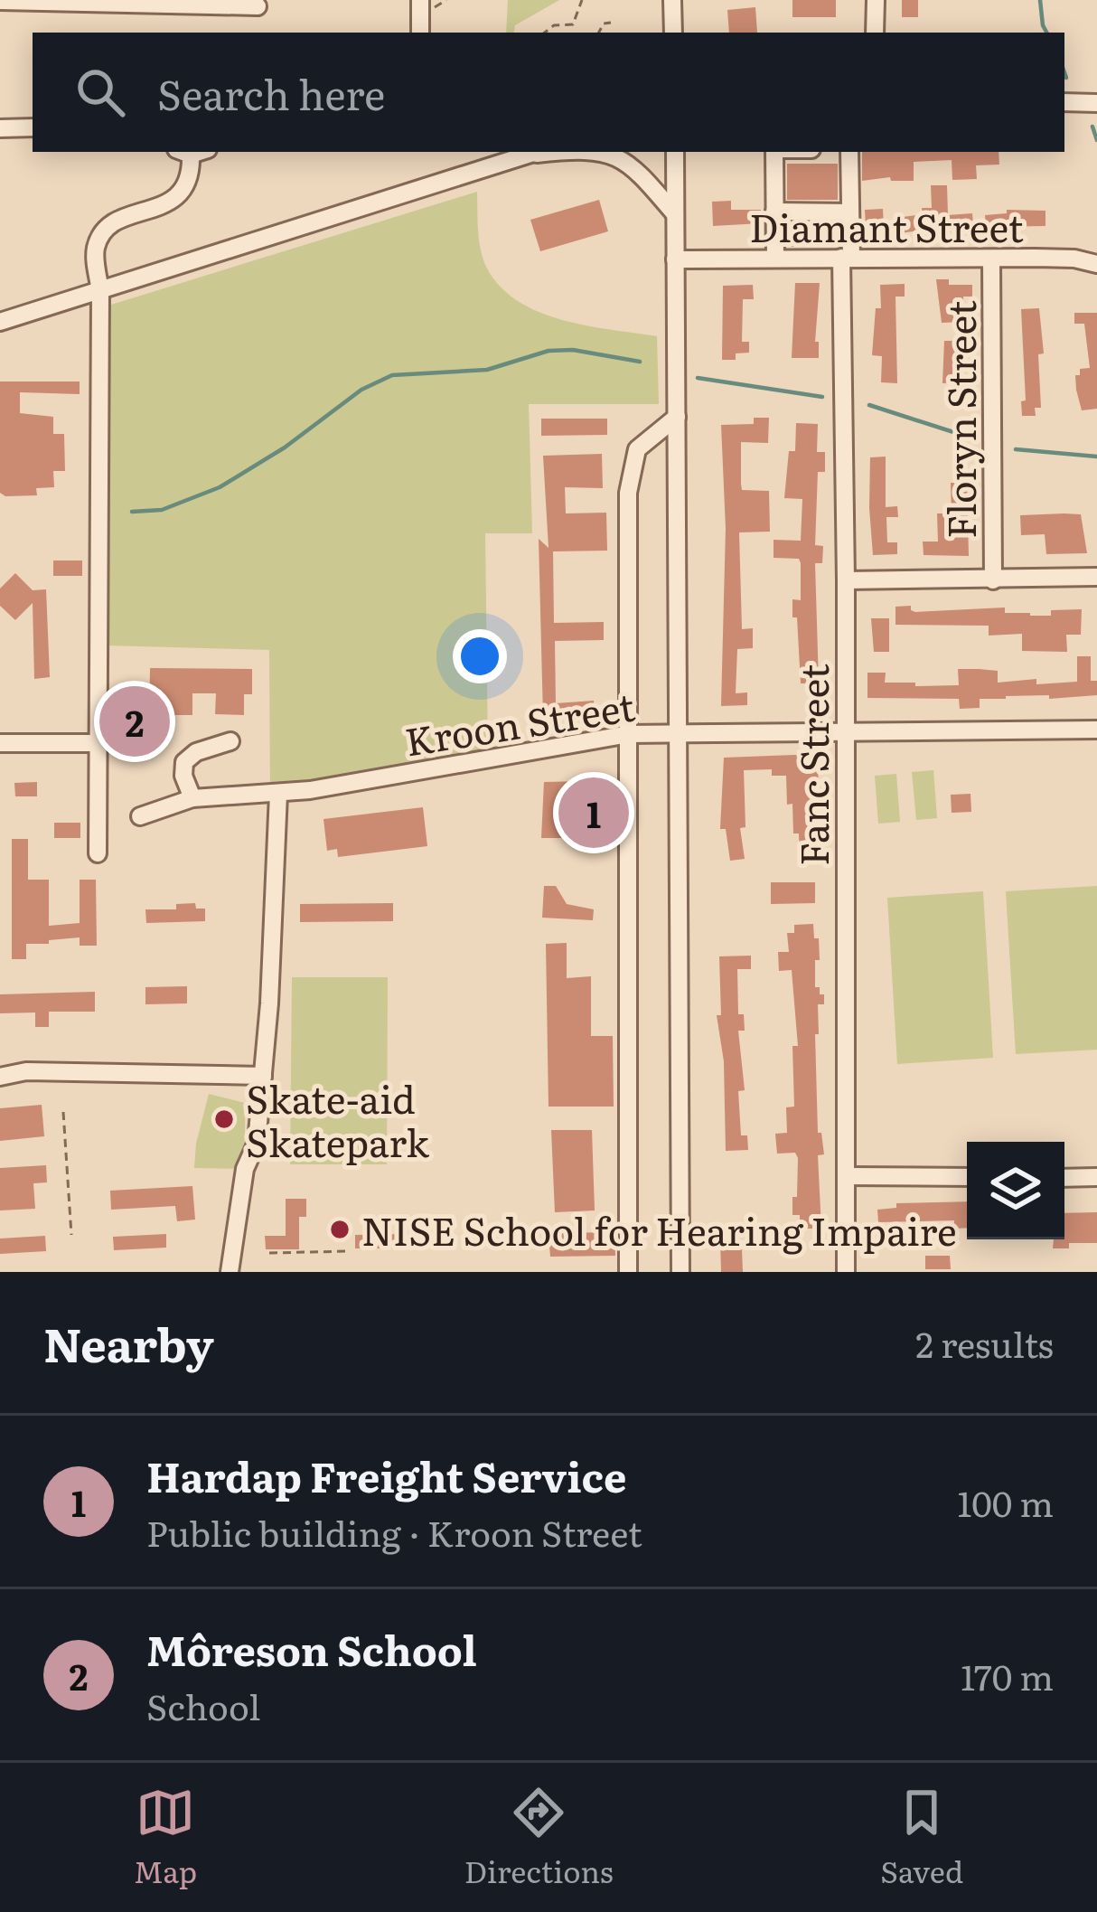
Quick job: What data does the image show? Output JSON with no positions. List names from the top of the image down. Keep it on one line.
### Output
{"streets":{"street":["Diamant Street","Floryn Street","Kroon Street","Fanc Street"]},"crossings":[["Diamant Street","Floryn Street"],["Diamant Street","Fanc Street"],["Kroon Street","Fanc Street"]],"places":["Skate-aid Skatepark","NISE School for Hearing Impaire"],"page":{"search":"Search here","pins":["2","1"],"heading":["Nearby","2 results"],"list":[{"mark":"1","name":"Hardap Freight Service","note":"Public building · Kroon Street","value":"100 m"},{"mark":"2","name":"Môreson School","note":"School","value":"170 m"}],"nav":["Map","Directions","Saved"]}}
